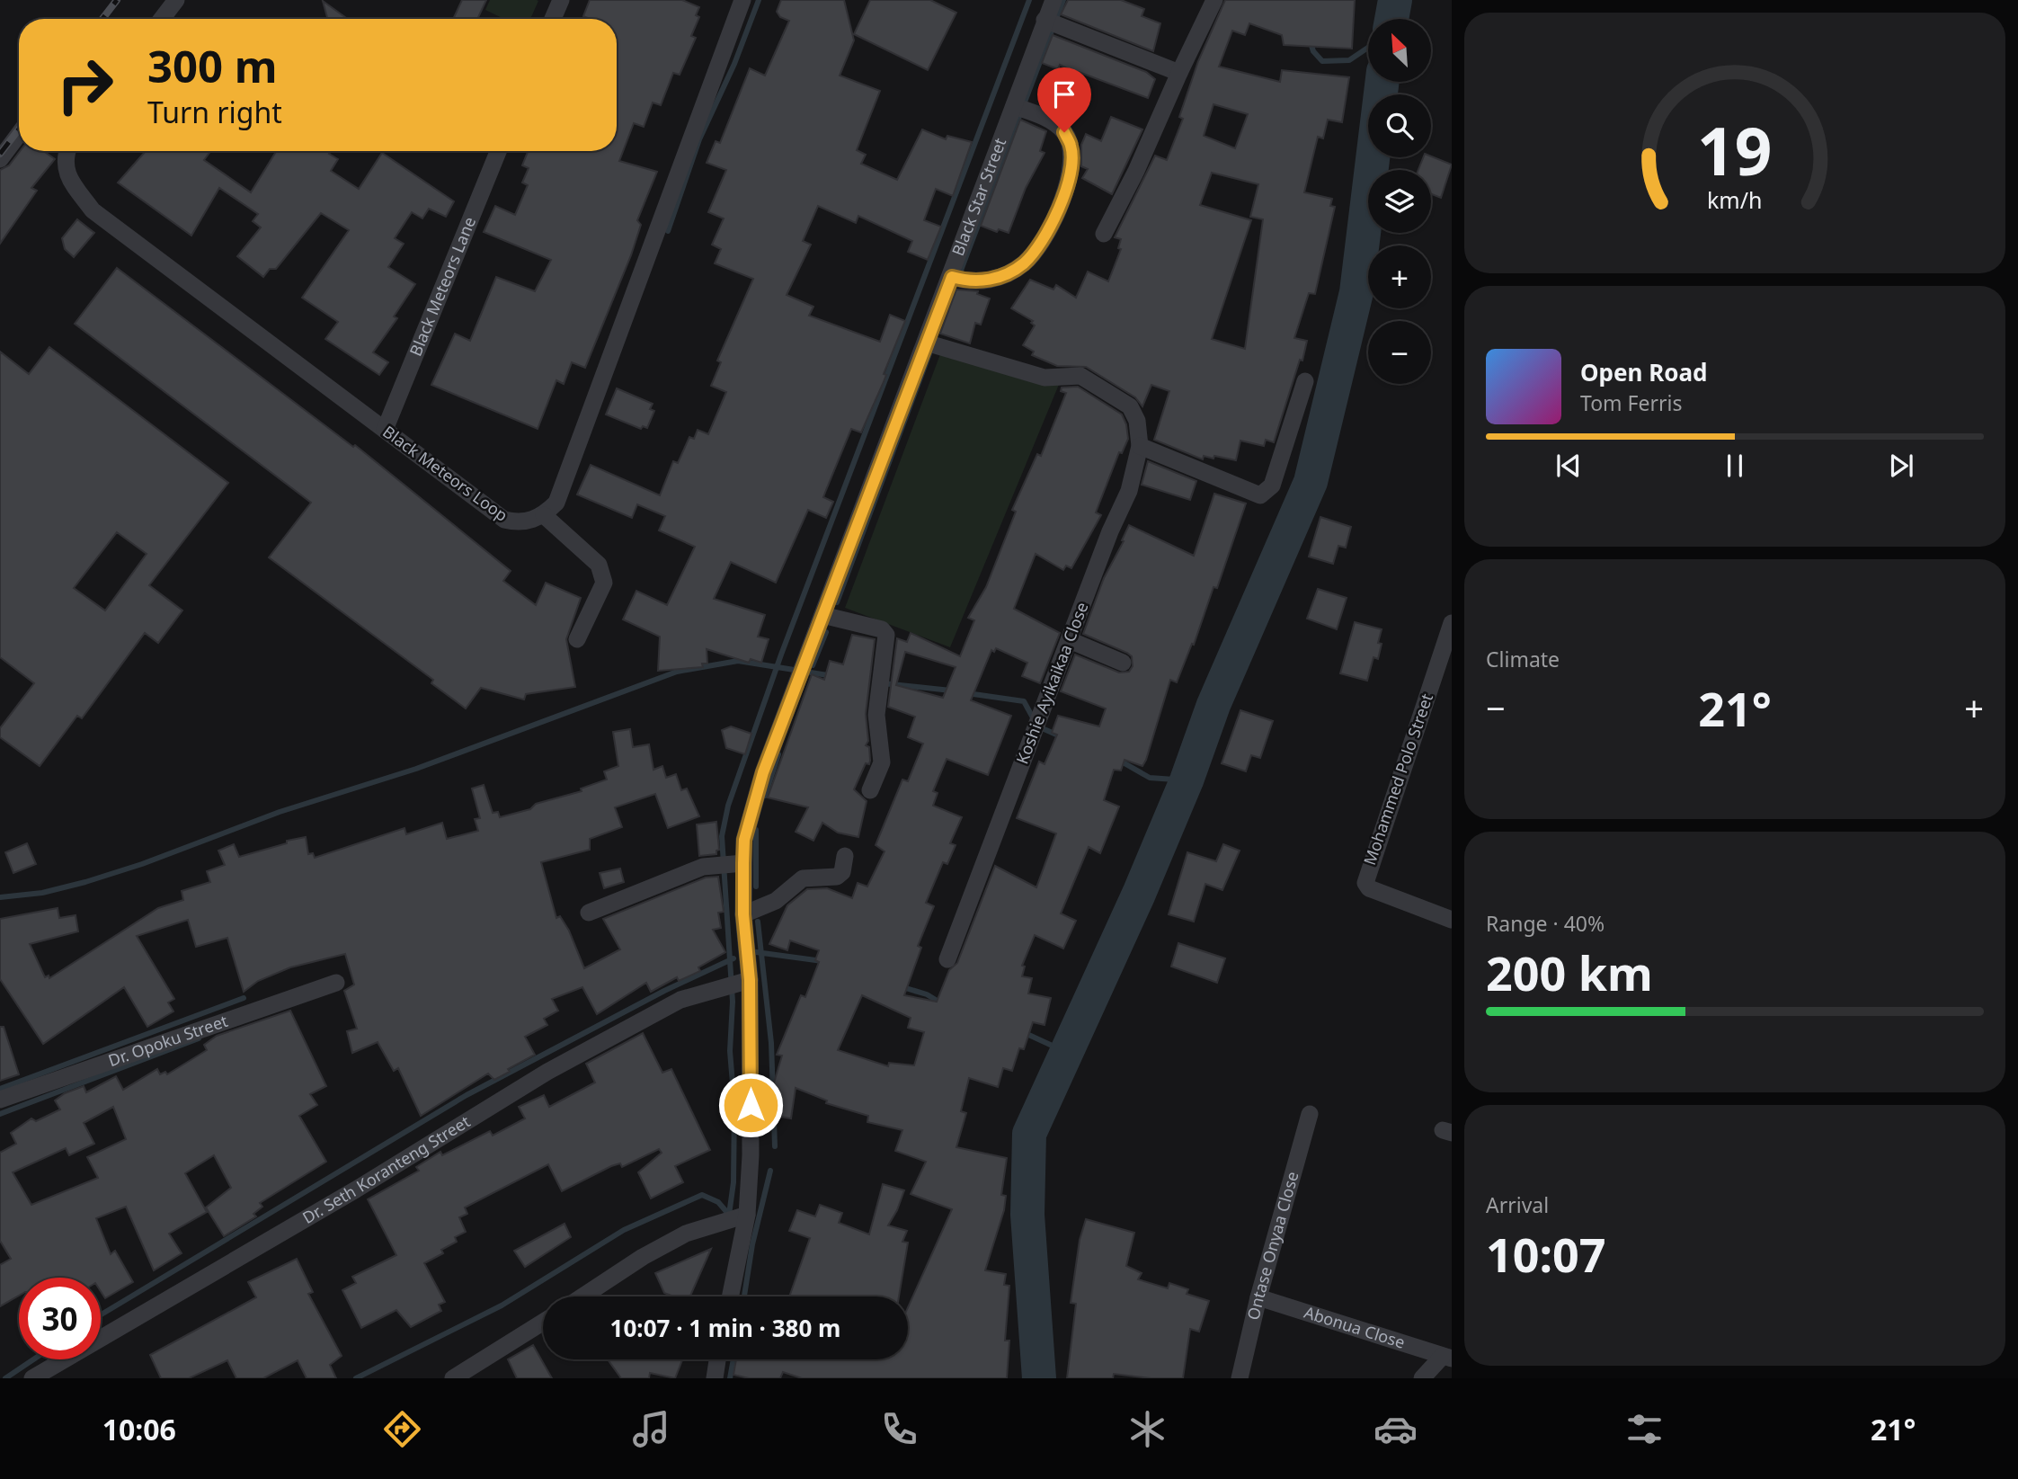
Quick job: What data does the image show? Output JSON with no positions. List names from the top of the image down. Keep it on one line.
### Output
{"streets":{"street":["Black Star Street","Black Meteors Lane","Black Meteors Loop","Koshie Ayikaikaa Close","Mohammed Polo Street","Dr. Opoku Street","Dr. Seth Koranteng Street","Ontase Onyaa Close","Abonua Close"]},"crossings":[["Black Star Street","Koshie Ayikaikaa Close"],["Black Star Street","Dr. Seth Koranteng Street"],["Black Meteors Lane","Black Meteors Loop"],["Ontase Onyaa Close","Abonua Close"]],"north":"top left","page":{"map_buttons":["+","−"],"turn":["300 m","Turn right"],"song":["Open Road","Tom Ferris"],"tile":["Climate",["Range · 40%","200 km"],["Arrival","10:07"]],"heat":["−","21°","+"],"limit":"30","trip":"10:07 · 1 min · 380 m","tabs":["10:06","21°"],"gauge":["19","km/h"]}}
